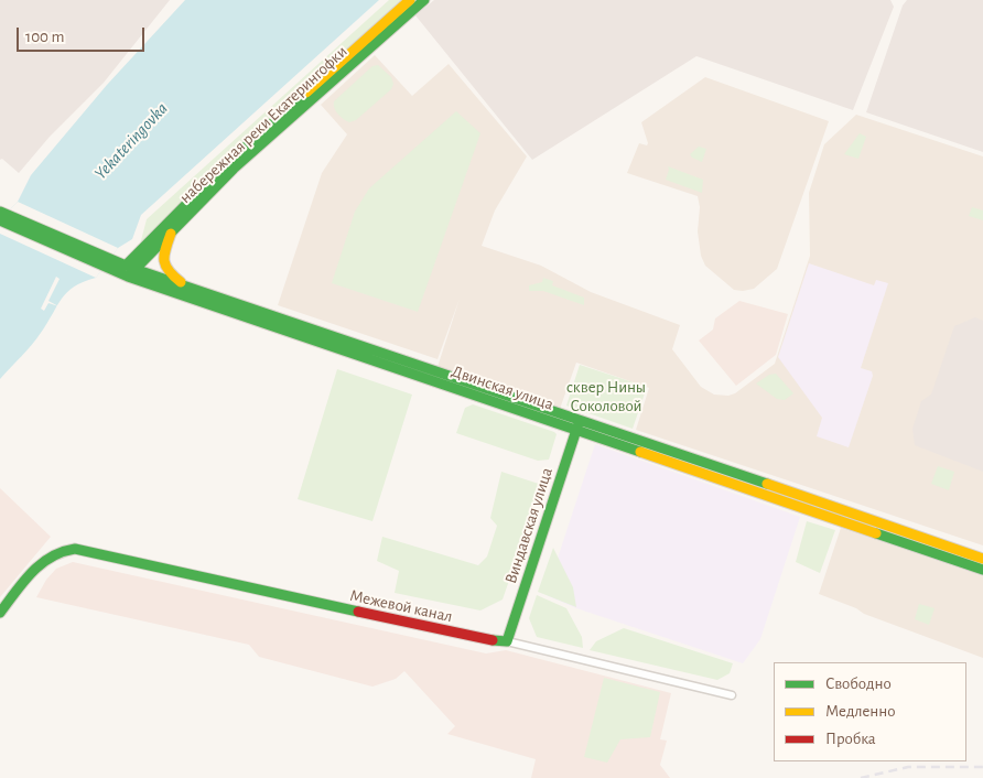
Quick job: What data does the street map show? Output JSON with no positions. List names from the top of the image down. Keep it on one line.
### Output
{"streets":{"street":["набережная реки Екатерингофки","Двинская улица","Виндавская улица","Межевой канал"]},"crossings":[["набережная реки Екатерингофки","Двинская улица"],["Двинская улица","Виндавская улица"],["Виндавская улица","Межевой канал"]],"water":["Yekateringovka"],"parks":["сквер Нины Соколовой"],"legend":["Свободно","Медленно","Пробка"],"scale_bar":"100 m"}
